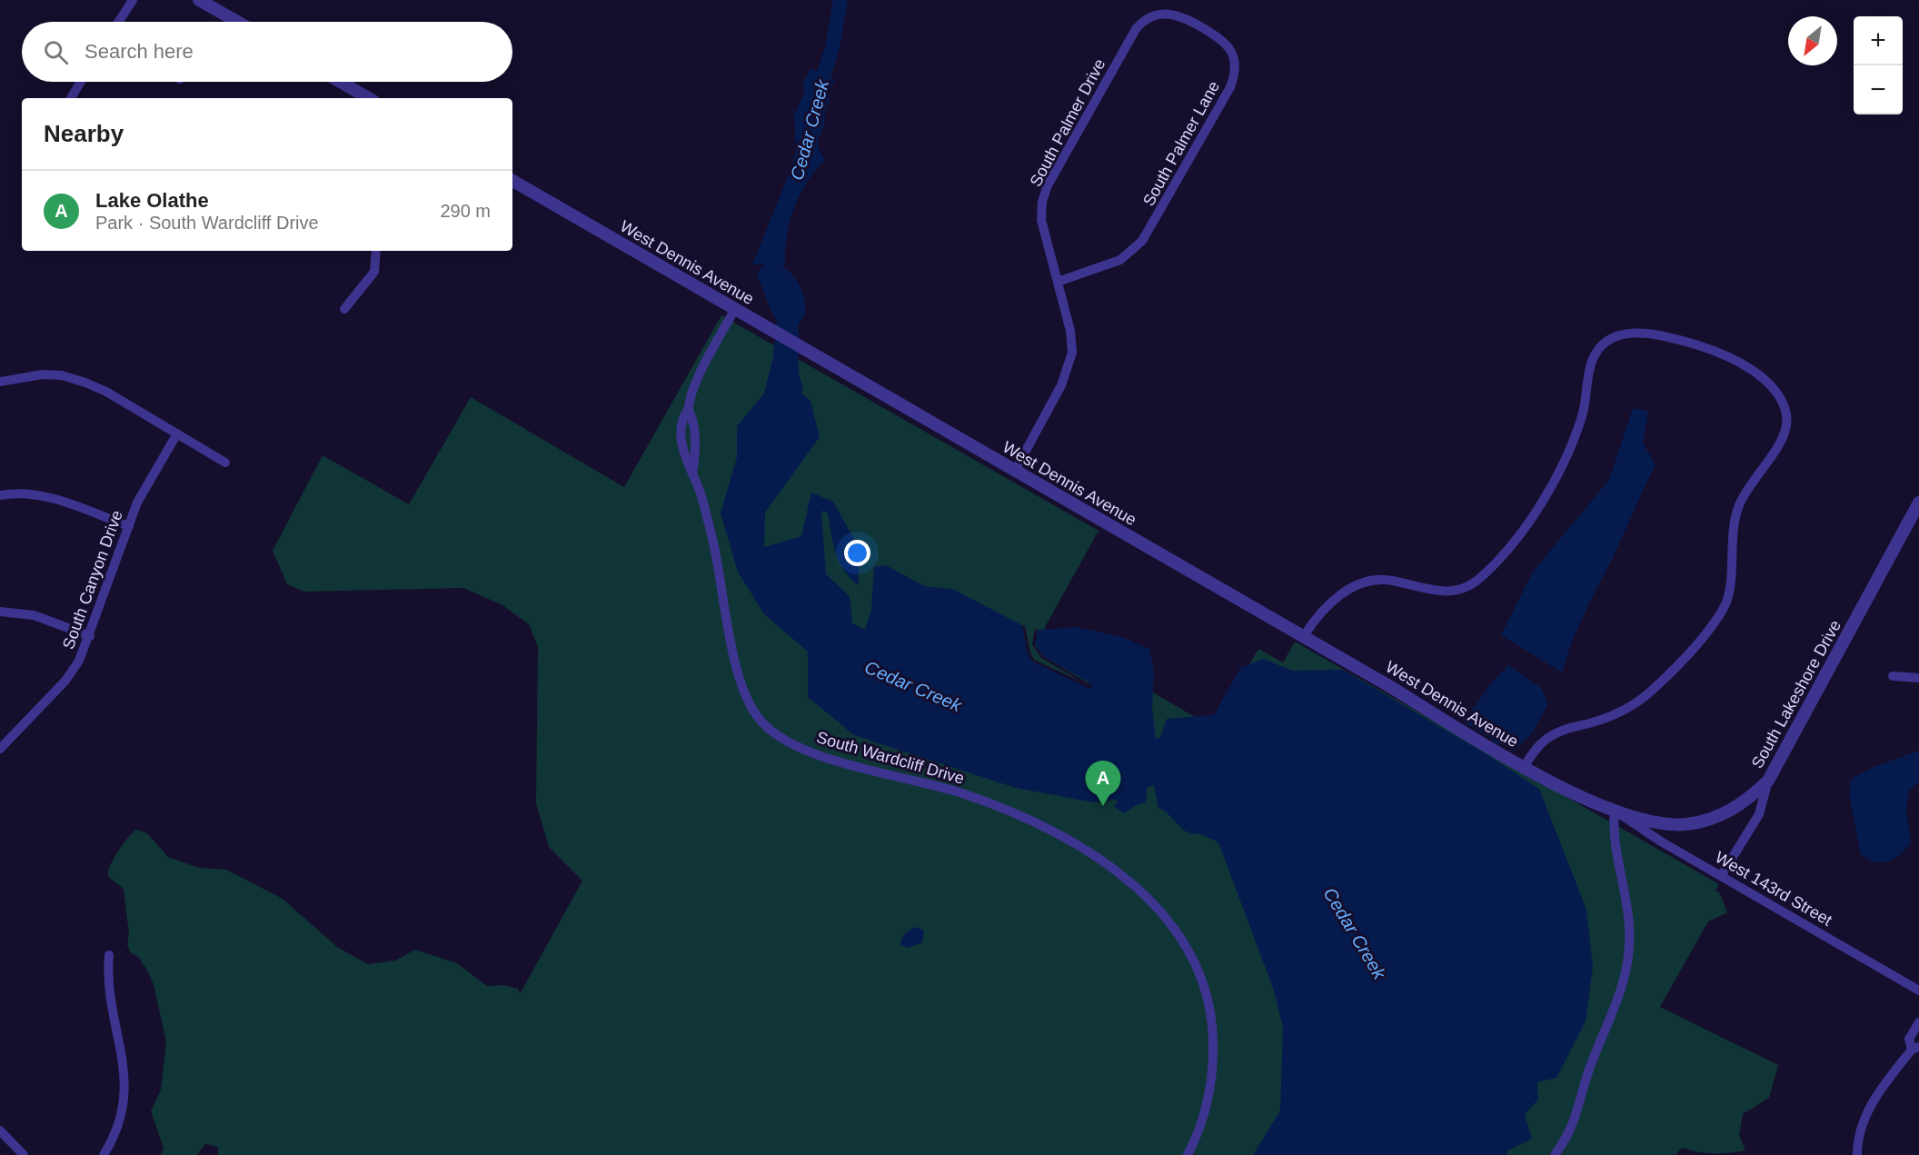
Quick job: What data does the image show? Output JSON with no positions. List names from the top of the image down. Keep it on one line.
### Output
{"streets":{"street":["South Palmer Drive","South Palmer Lane","West Dennis Avenue","South Canyon Drive","South Lakeshore Drive","South Wardcliff Drive","West 143rd Street"]},"crossings":[["South Palmer Drive","South Palmer Lane"],["South Palmer Drive","West Dennis Avenue"],["West Dennis Avenue","South Lakeshore Drive"],["West Dennis Avenue","South Wardcliff Drive"],["West Dennis Avenue","West 143rd Street"],["South Lakeshore Drive","West 143rd Street"]],"water":["Cedar Creek"],"north":"bottom left","page":{"map_buttons":["+","−"],"search":"Search here","heading":"Nearby","list":[{"mark":"A","name":"Lake Olathe","note":"Park · South Wardcliff Drive","value":"290 m"}],"pins":"A"}}
